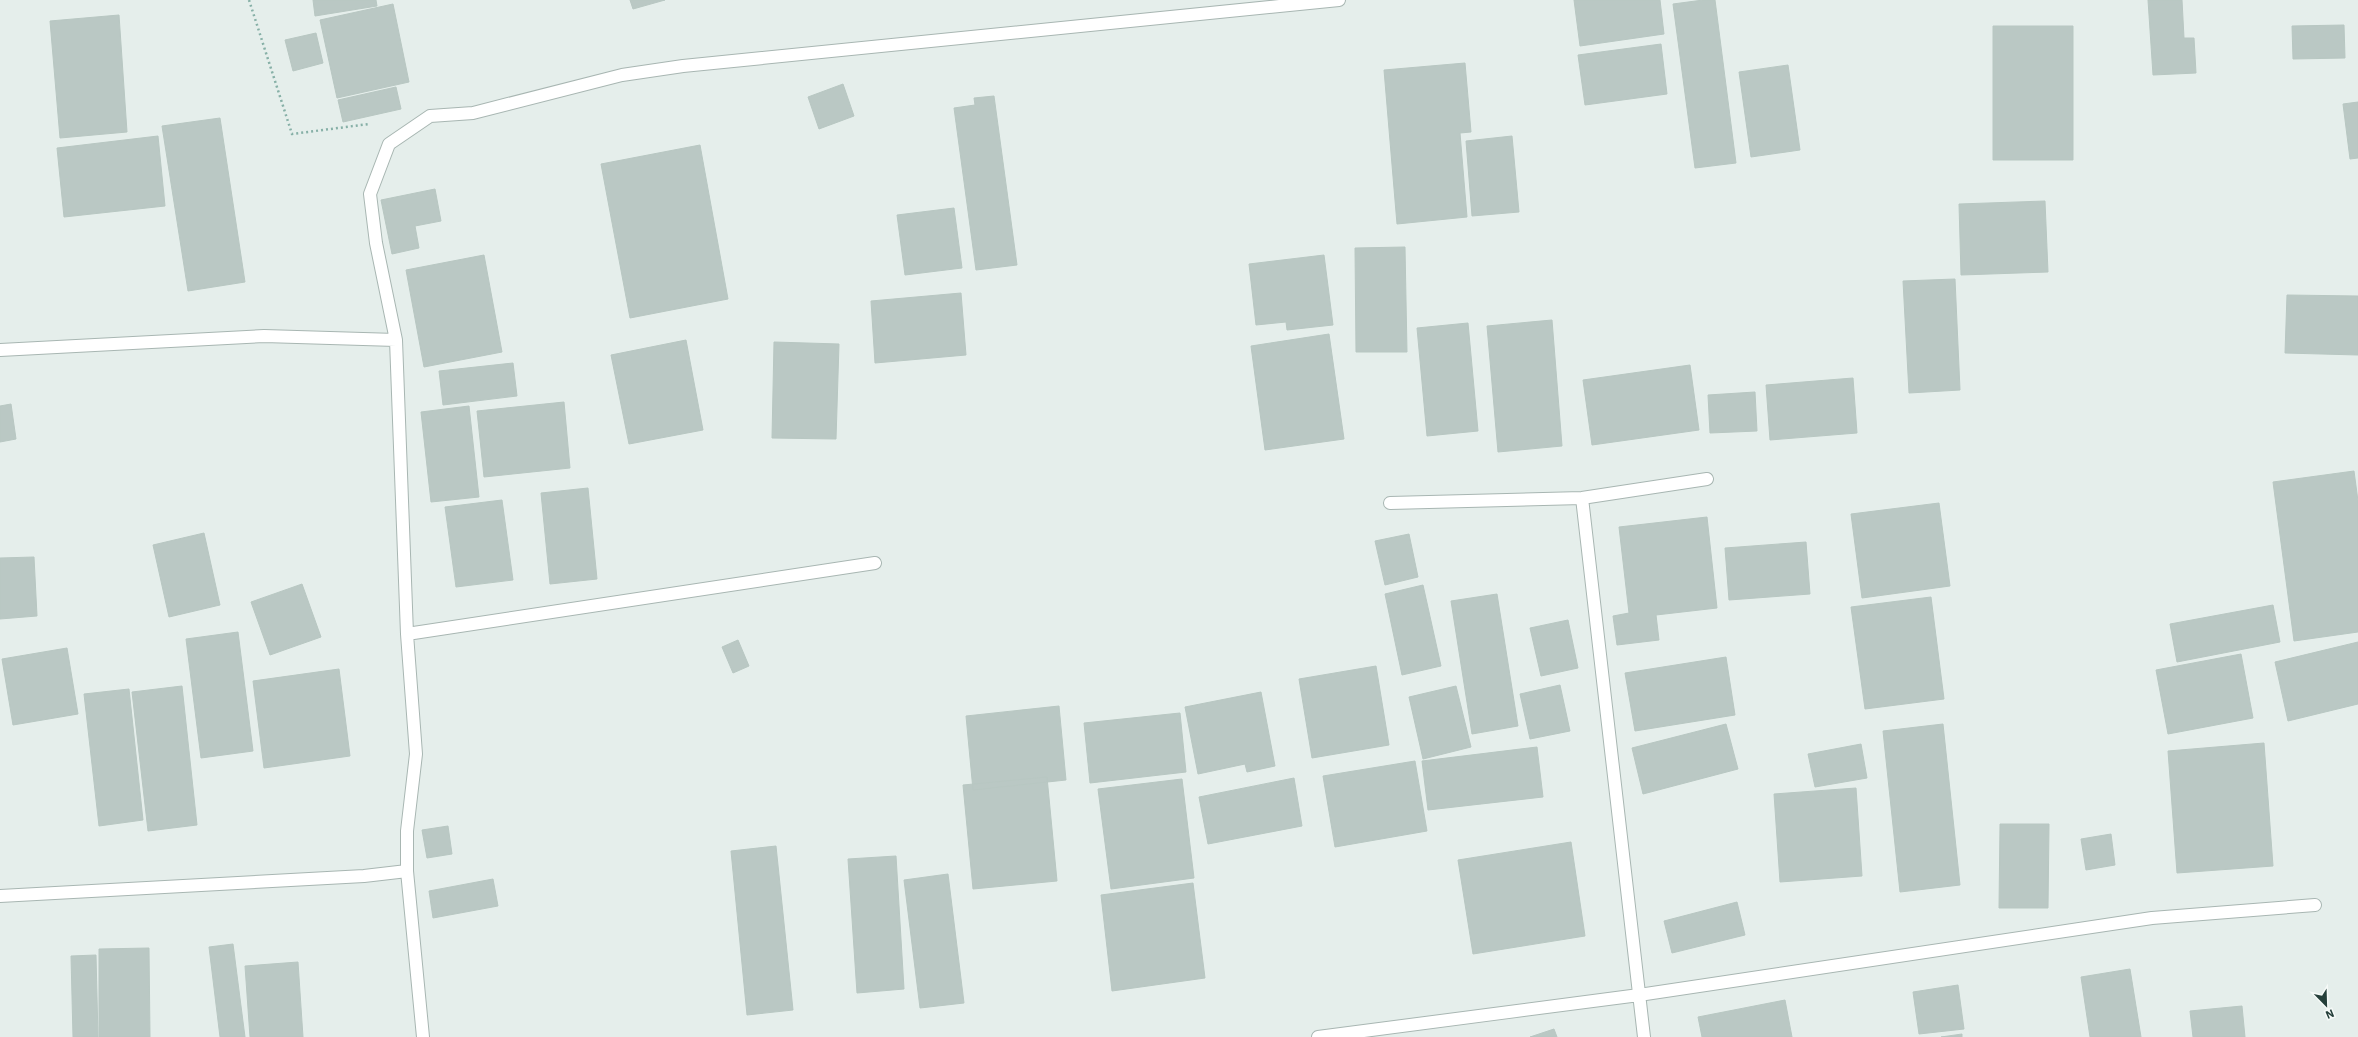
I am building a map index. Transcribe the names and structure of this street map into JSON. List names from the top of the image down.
{
  "north": "bottom right"
}
